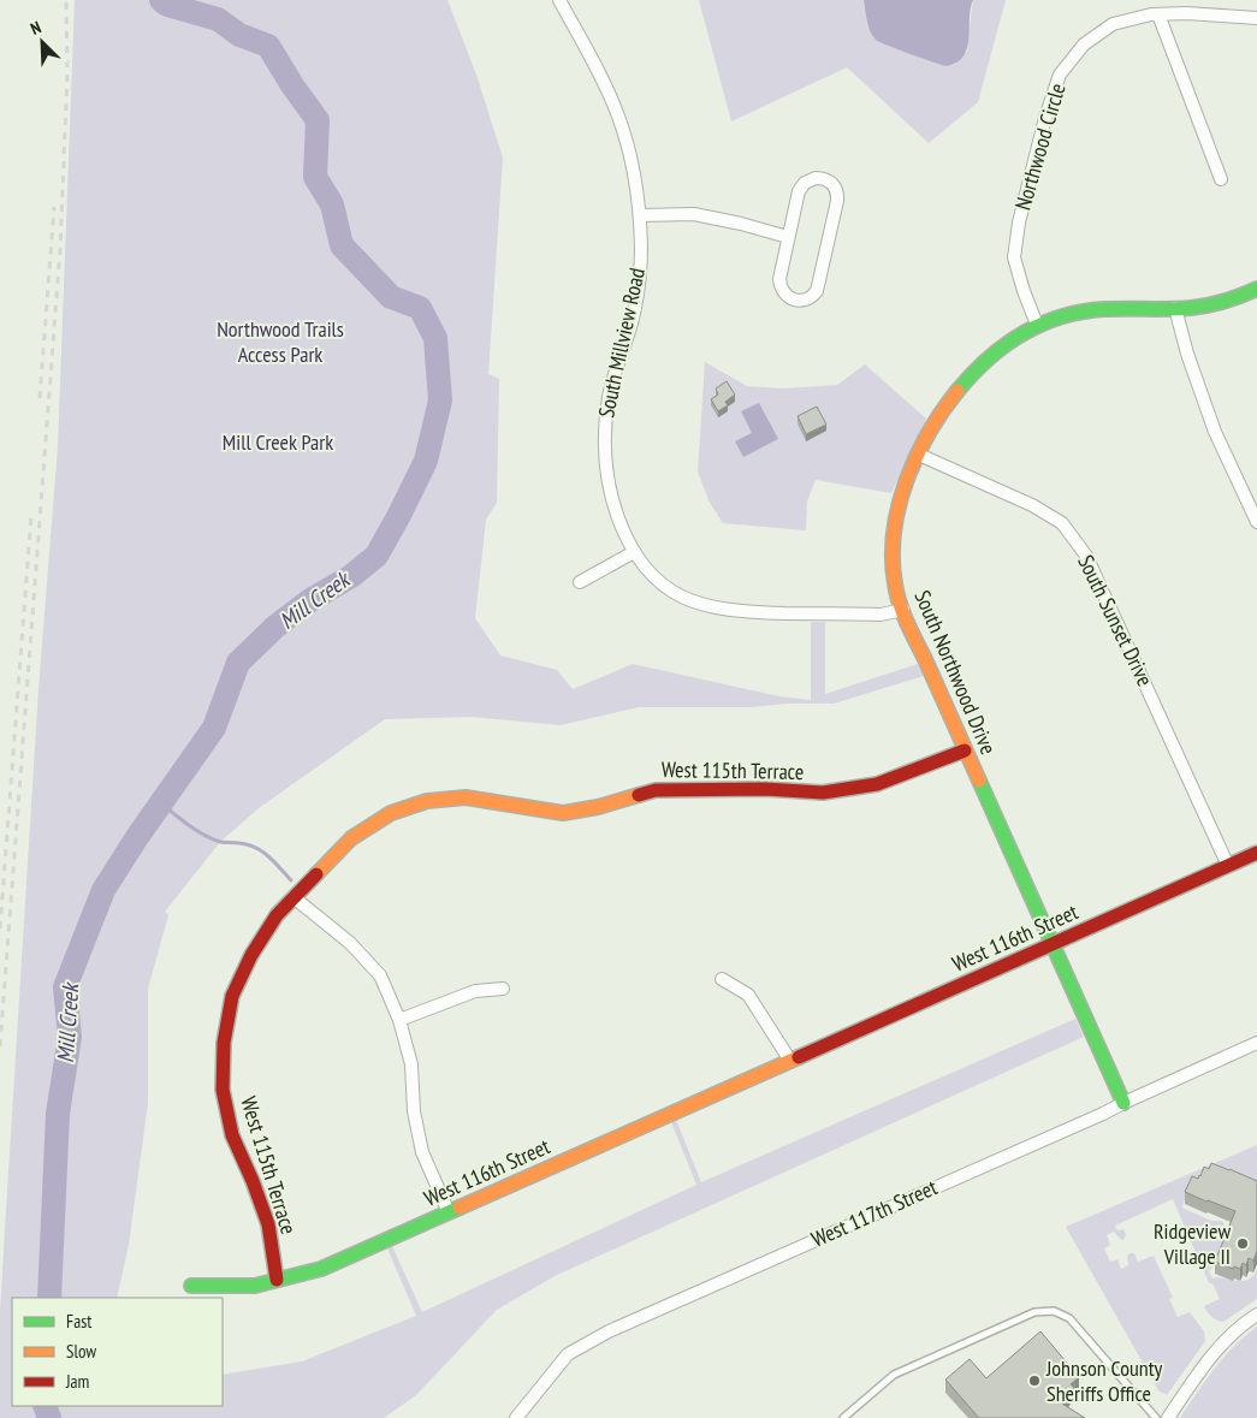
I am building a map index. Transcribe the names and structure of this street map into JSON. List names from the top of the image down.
{
  "streets": {
    "street": [
      "Northwood Circle",
      "South Millview Road",
      "South Sunset Drive",
      "South Northwood Drive",
      "West 115th Terrace",
      "West 116th Street",
      "West 117th Street"
    ]
  },
  "crossings": [
    ["Northwood Circle", "South Northwood Drive"],
    ["South Millview Road", "South Northwood Drive"],
    ["South Sunset Drive", "South Northwood Drive"],
    ["South Sunset Drive", "West 116th Street"],
    ["South Northwood Drive", "West 115th Terrace"],
    ["South Northwood Drive", "West 116th Street"],
    ["South Northwood Drive", "West 117th Street"],
    ["West 115th Terrace", "West 116th Street"]
  ],
  "water": ["Mill Creek"],
  "parks": ["Northwood Trails Access Park", "Mill Creek Park"],
  "places": ["Ridgeview Village II", "Johnson County Sheriffs Office"],
  "legend": ["Fast", "Slow", "Jam"],
  "north": "top left"
}
